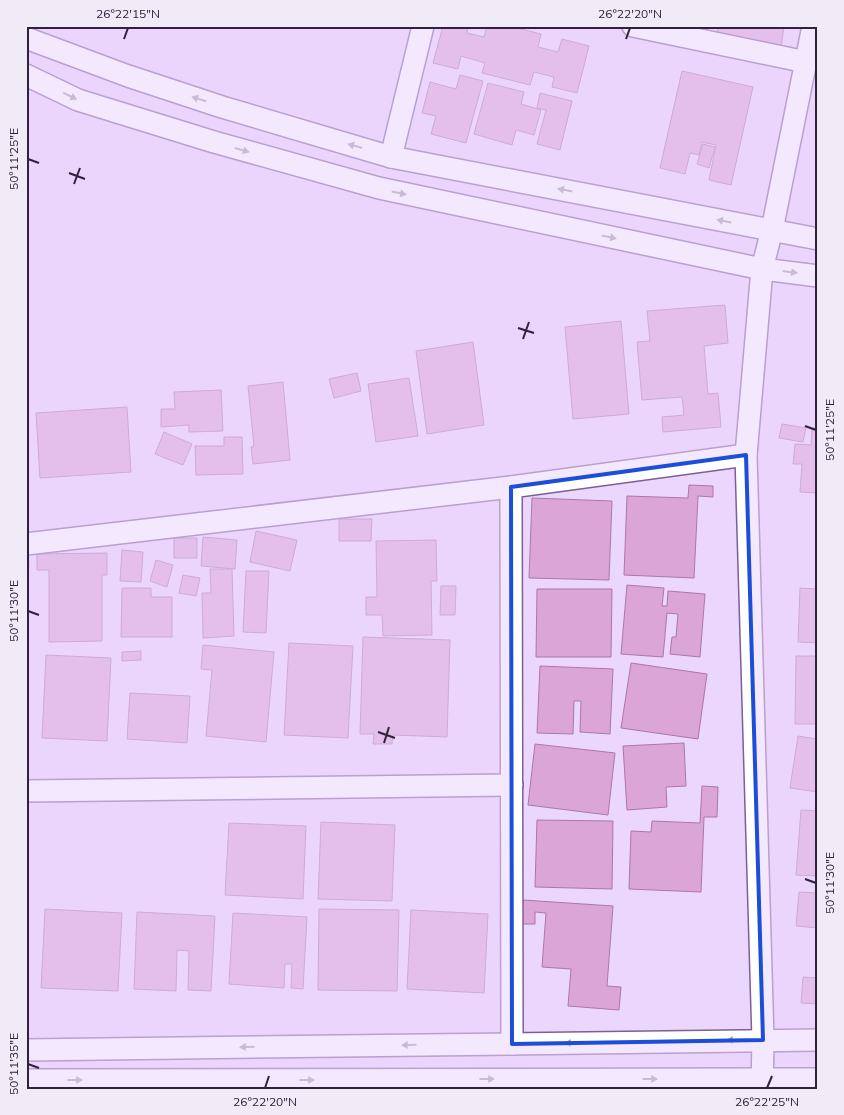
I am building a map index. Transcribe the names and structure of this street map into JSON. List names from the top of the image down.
{
  "coordinates": [
    "26°22'15\"N",
    "26°22'20\"N",
    "50°11'25\"E",
    "50°11'30\"E",
    "50°11'35\"E",
    "26°22'25\"N"
  ]
}
